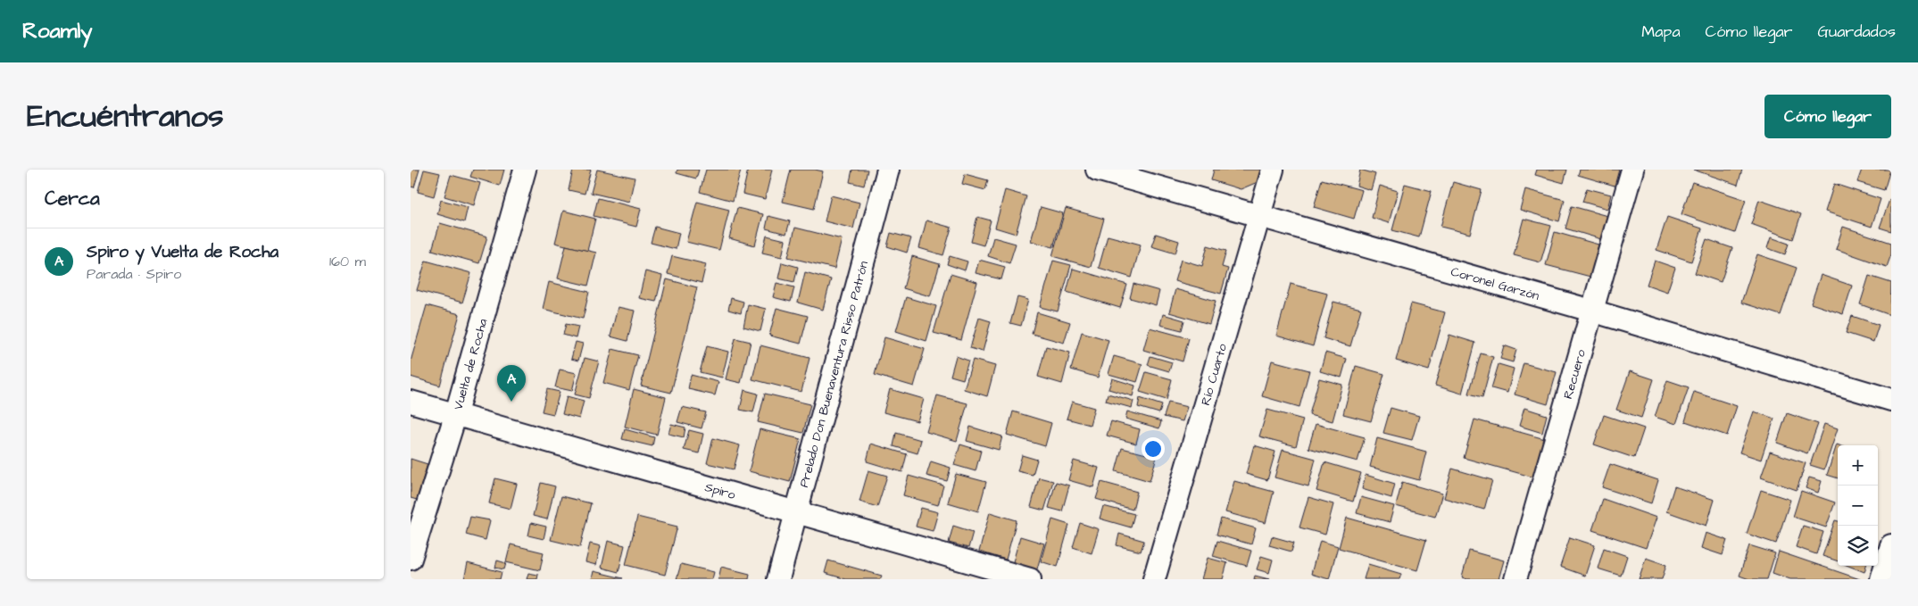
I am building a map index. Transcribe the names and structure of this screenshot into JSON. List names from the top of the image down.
{
  "streets": {
    "street": [
      "Coronel Garzón",
      "Vuelta de Rocha",
      "Prelado Don Buenaventura Risso Patrón",
      "Río Cuarto",
      "Recuero",
      "Spiro"
    ]
  },
  "crossings": [
    ["Coronel Garzón", "Río Cuarto"],
    ["Coronel Garzón", "Recuero"],
    ["Vuelta de Rocha", "Spiro"],
    ["Prelado Don Buenaventura Risso Patrón", "Spiro"]
  ],
  "page": {
    "header": "Roamly",
    "nav": ["Mapa", "Cómo llegar", "Guardados"],
    "title": "Encuéntranos",
    "buttons": "Cómo llegar",
    "heading": "Cerca",
    "list": [
      {
        "mark": "A",
        "name": "Spiro y Vuelta de Rocha",
        "note": "Parada · Spiro",
        "value": "160 m"
      }
    ],
    "pins": "A",
    "map_buttons": ["+", "−"]
  }
}
